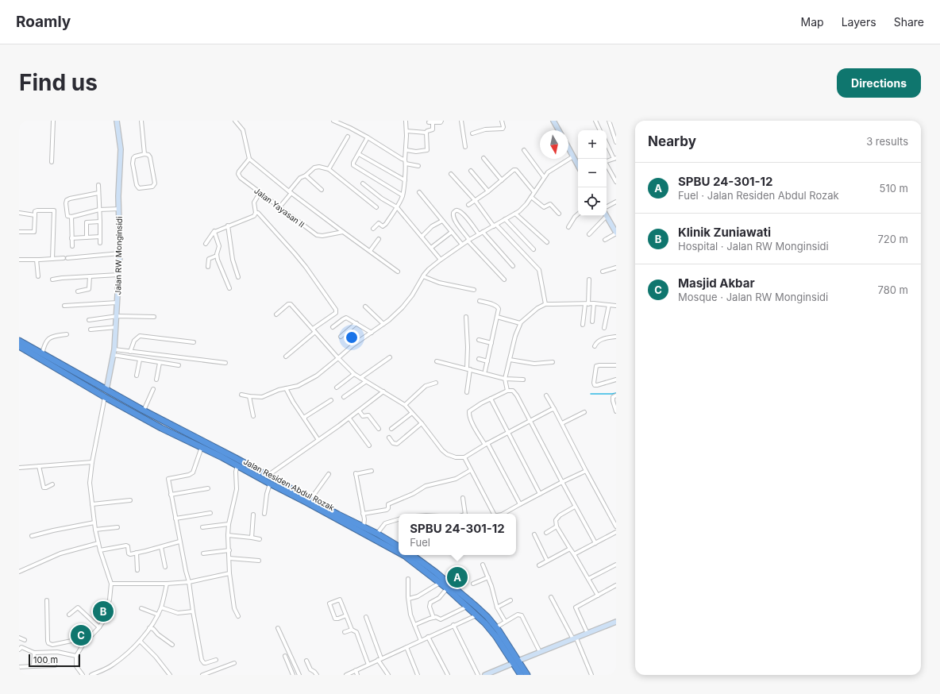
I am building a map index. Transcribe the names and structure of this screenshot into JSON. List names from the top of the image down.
{
  "streets": {
    "highway": ["Jalan Residen Abdul Rozak"],
    "street": ["Jalan Yayasan II", "Jalan RW Monginsidi"]
  },
  "crossings": [
    ["Jalan RW Monginsidi", "Jalan Residen Abdul Rozak"]
  ],
  "scale_bar": "100 m",
  "north": "bottom",
  "page": {
    "header": "Roamly",
    "nav": ["Map", "Layers", "Share"],
    "buttons": "Directions",
    "title": "Find us",
    "heading": ["Nearby", "3 results"],
    "map_buttons": ["+", "−"],
    "list": [
      {
        "mark": "A",
        "name": "SPBU 24-301-12",
        "note": "Fuel · Jalan Residen Abdul Rozak",
        "value": "510 m"
      },
      {
        "mark": "B",
        "name": "Klinik Zuniawati",
        "note": "Hospital · Jalan RW Monginsidi",
        "value": "720 m"
      },
      {
        "mark": "C",
        "name": "Masjid Akbar",
        "note": "Mosque · Jalan RW Monginsidi",
        "value": "780 m"
      }
    ],
    "popup": ["SPBU 24-301-12", "Fuel"],
    "pins": ["A", "B", "C"],
    "scale": "100 m"
  }
}
